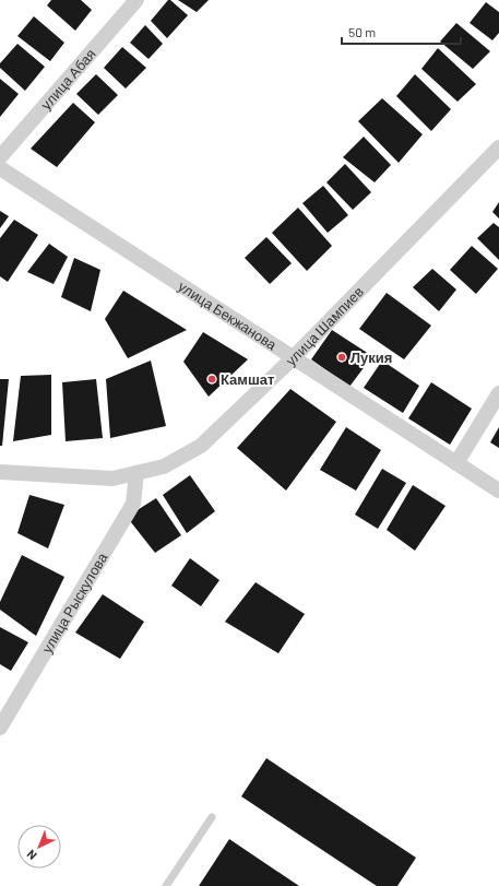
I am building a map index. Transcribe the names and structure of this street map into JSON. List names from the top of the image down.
{
  "streets": {
    "street": [
      "улица Абая",
      "улица Бекжанова",
      "улица Шампиев",
      "улица Рыскулова"
    ]
  },
  "crossings": [
    ["улица Бекжанова", "улица Шампиев"],
    ["улица Шампиев", "улица Рыскулова"]
  ],
  "places": ["Лукия", "Камшат"],
  "scale_bar": "50 m",
  "north": "bottom left"
}
